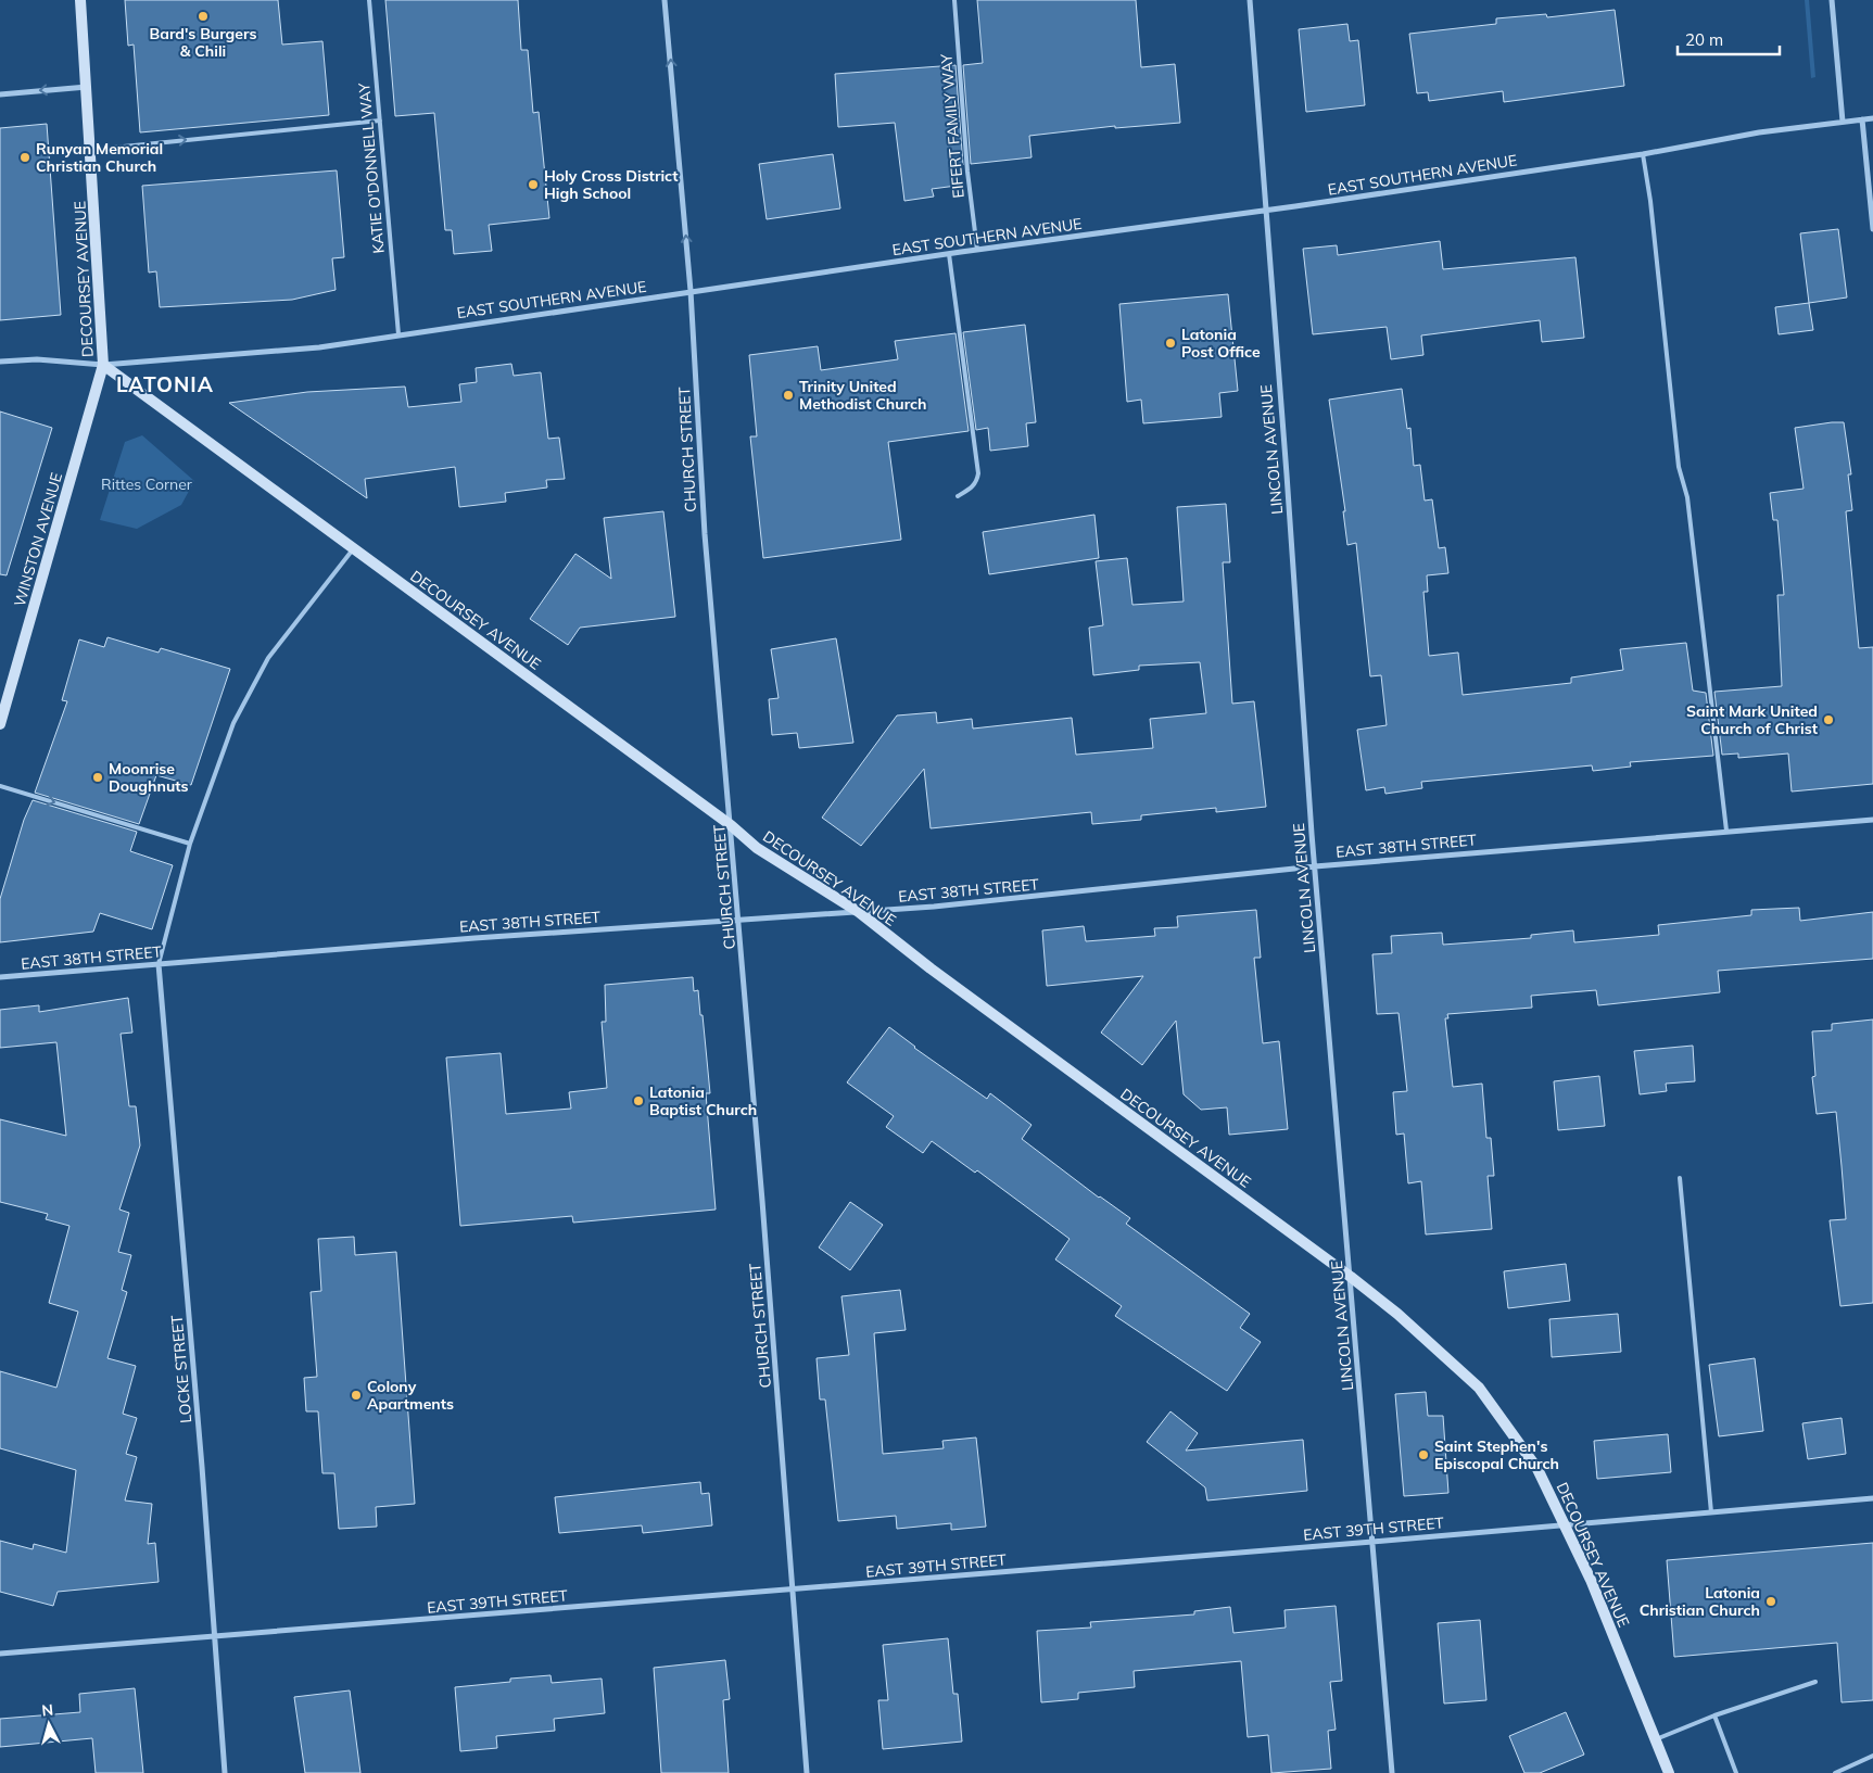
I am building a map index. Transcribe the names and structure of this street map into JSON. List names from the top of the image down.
{
  "streets": {
    "main road": ["DECOURSEY AVENUE", "WINSTON AVENUE"],
    "street": [
      "EAST SOUTHERN AVENUE",
      "CHURCH STREET",
      "LINCOLN AVENUE",
      "EAST 38TH STREET",
      "LOCKE STREET",
      "EAST 39TH STREET"
    ],
    "lane": ["EIFERT FAMILY WAY", "KATIE O'DONNELL WAY"]
  },
  "crossings": [
    ["EIFERT FAMILY WAY", "EAST SOUTHERN AVENUE"],
    ["KATIE O'DONNELL WAY", "EAST SOUTHERN AVENUE"],
    ["EAST SOUTHERN AVENUE", "DECOURSEY AVENUE"],
    ["EAST SOUTHERN AVENUE", "CHURCH STREET"],
    ["EAST SOUTHERN AVENUE", "LINCOLN AVENUE"],
    ["EAST SOUTHERN AVENUE", "WINSTON AVENUE"],
    ["DECOURSEY AVENUE", "CHURCH STREET"],
    ["DECOURSEY AVENUE", "LINCOLN AVENUE"],
    ["DECOURSEY AVENUE", "WINSTON AVENUE"],
    ["DECOURSEY AVENUE", "EAST 38TH STREET"],
    ["DECOURSEY AVENUE", "EAST 39TH STREET"],
    ["CHURCH STREET", "EAST 38TH STREET"],
    ["CHURCH STREET", "EAST 39TH STREET"],
    ["LINCOLN AVENUE", "EAST 38TH STREET"],
    ["LINCOLN AVENUE", "EAST 39TH STREET"],
    ["EAST 38TH STREET", "LOCKE STREET"],
    ["LOCKE STREET", "EAST 39TH STREET"]
  ],
  "districts": ["LATONIA"],
  "parks": ["Rittes Corner"],
  "places": [
    "Bard's Burgers & Chili",
    "Runyan Memorial Christian Church",
    "Holy Cross District High School",
    "Latonia Post Office",
    "Trinity United Methodist Church",
    "Saint Mark United Church of Christ",
    "Moonrise Doughnuts",
    "Latonia Baptist Church",
    "Colony Apartments",
    "Saint Stephen's Episcopal Church",
    "Latonia Christian Church"
  ],
  "scale_bar": "20 m",
  "north": "top"
}
